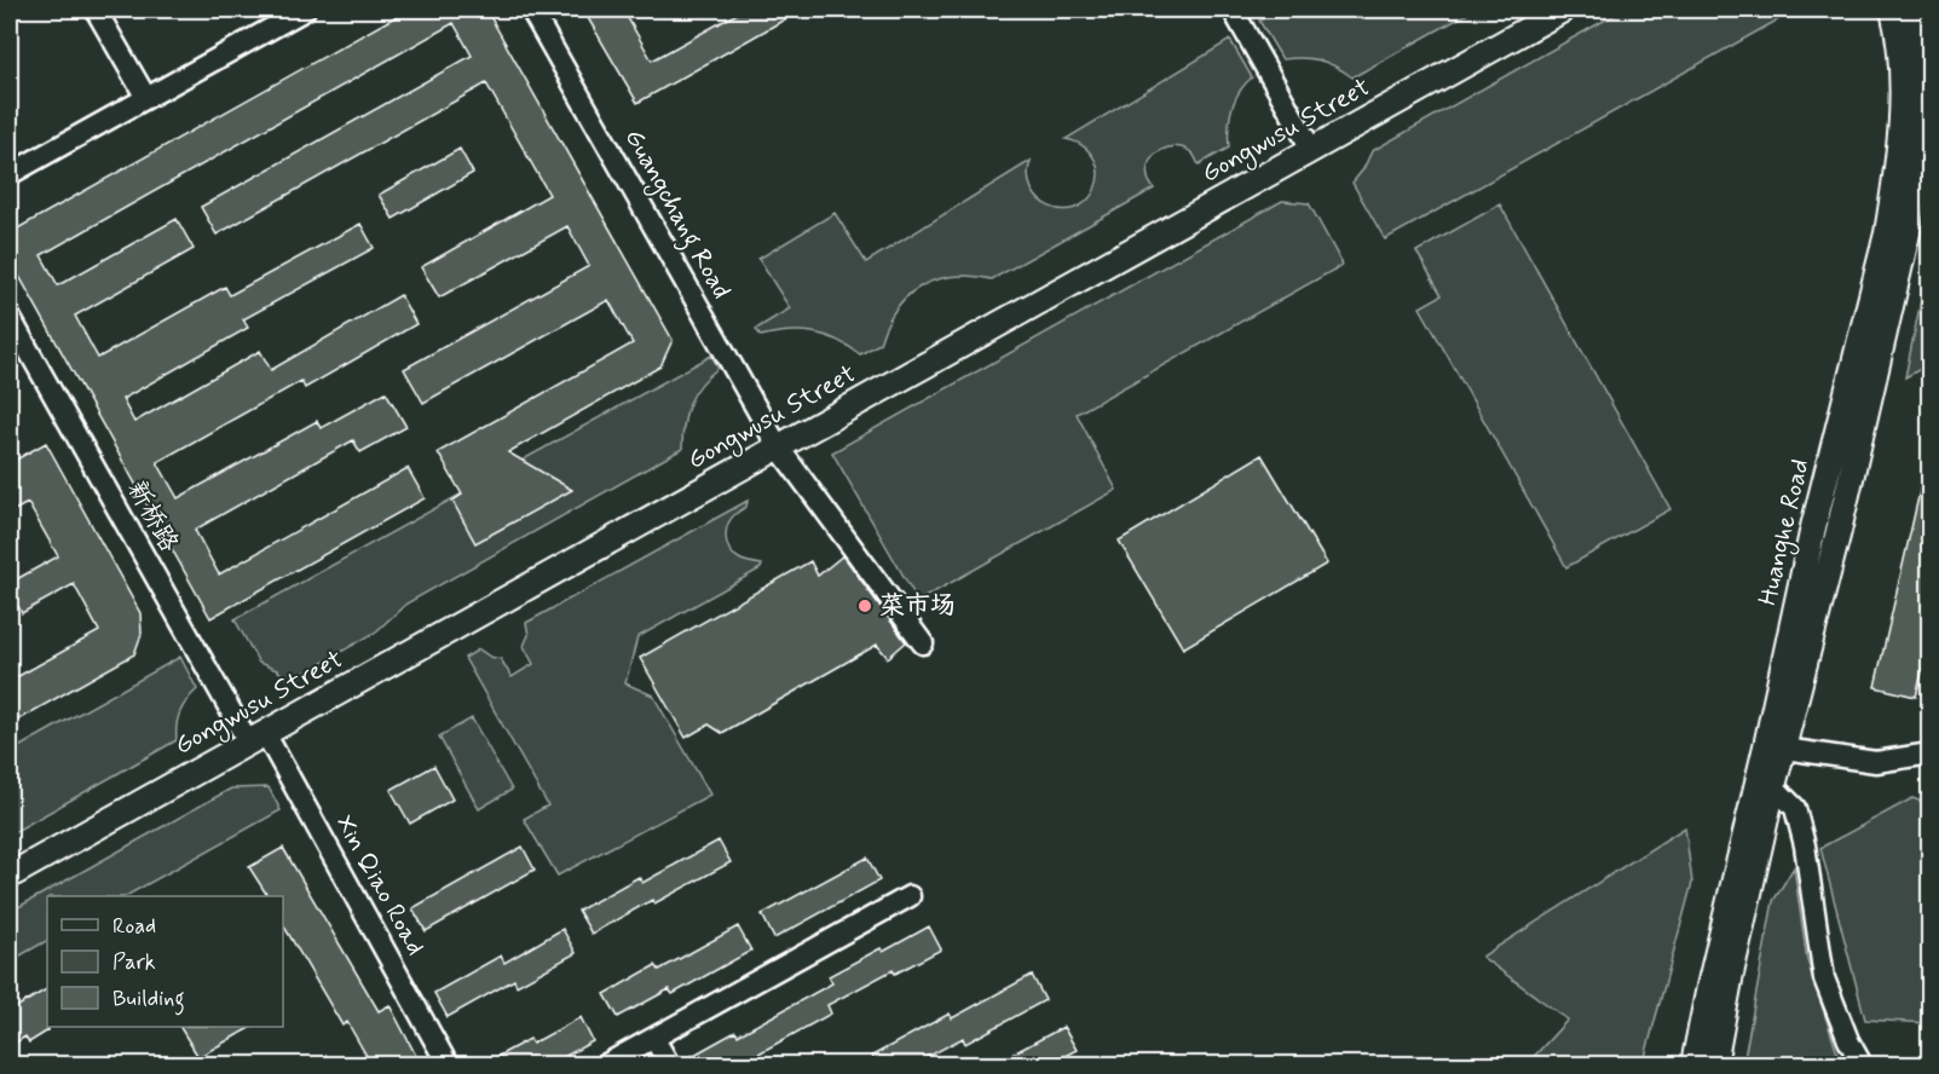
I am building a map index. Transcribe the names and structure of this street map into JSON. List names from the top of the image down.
{
  "streets": {
    "main road": ["Gongwusu Street", "Huanghe Road"],
    "street": ["Guangchang Road", "新桥路", "Xin Qiao Road"]
  },
  "crossings": [
    ["Gongwusu Street", "Guangchang Road"],
    ["Gongwusu Street", "新桥路"],
    ["Gongwusu Street", "Xin Qiao Road"],
    ["新桥路", "Xin Qiao Road"]
  ],
  "places": ["菜市场"],
  "legend": ["Road", "Park", "Building"]
}
